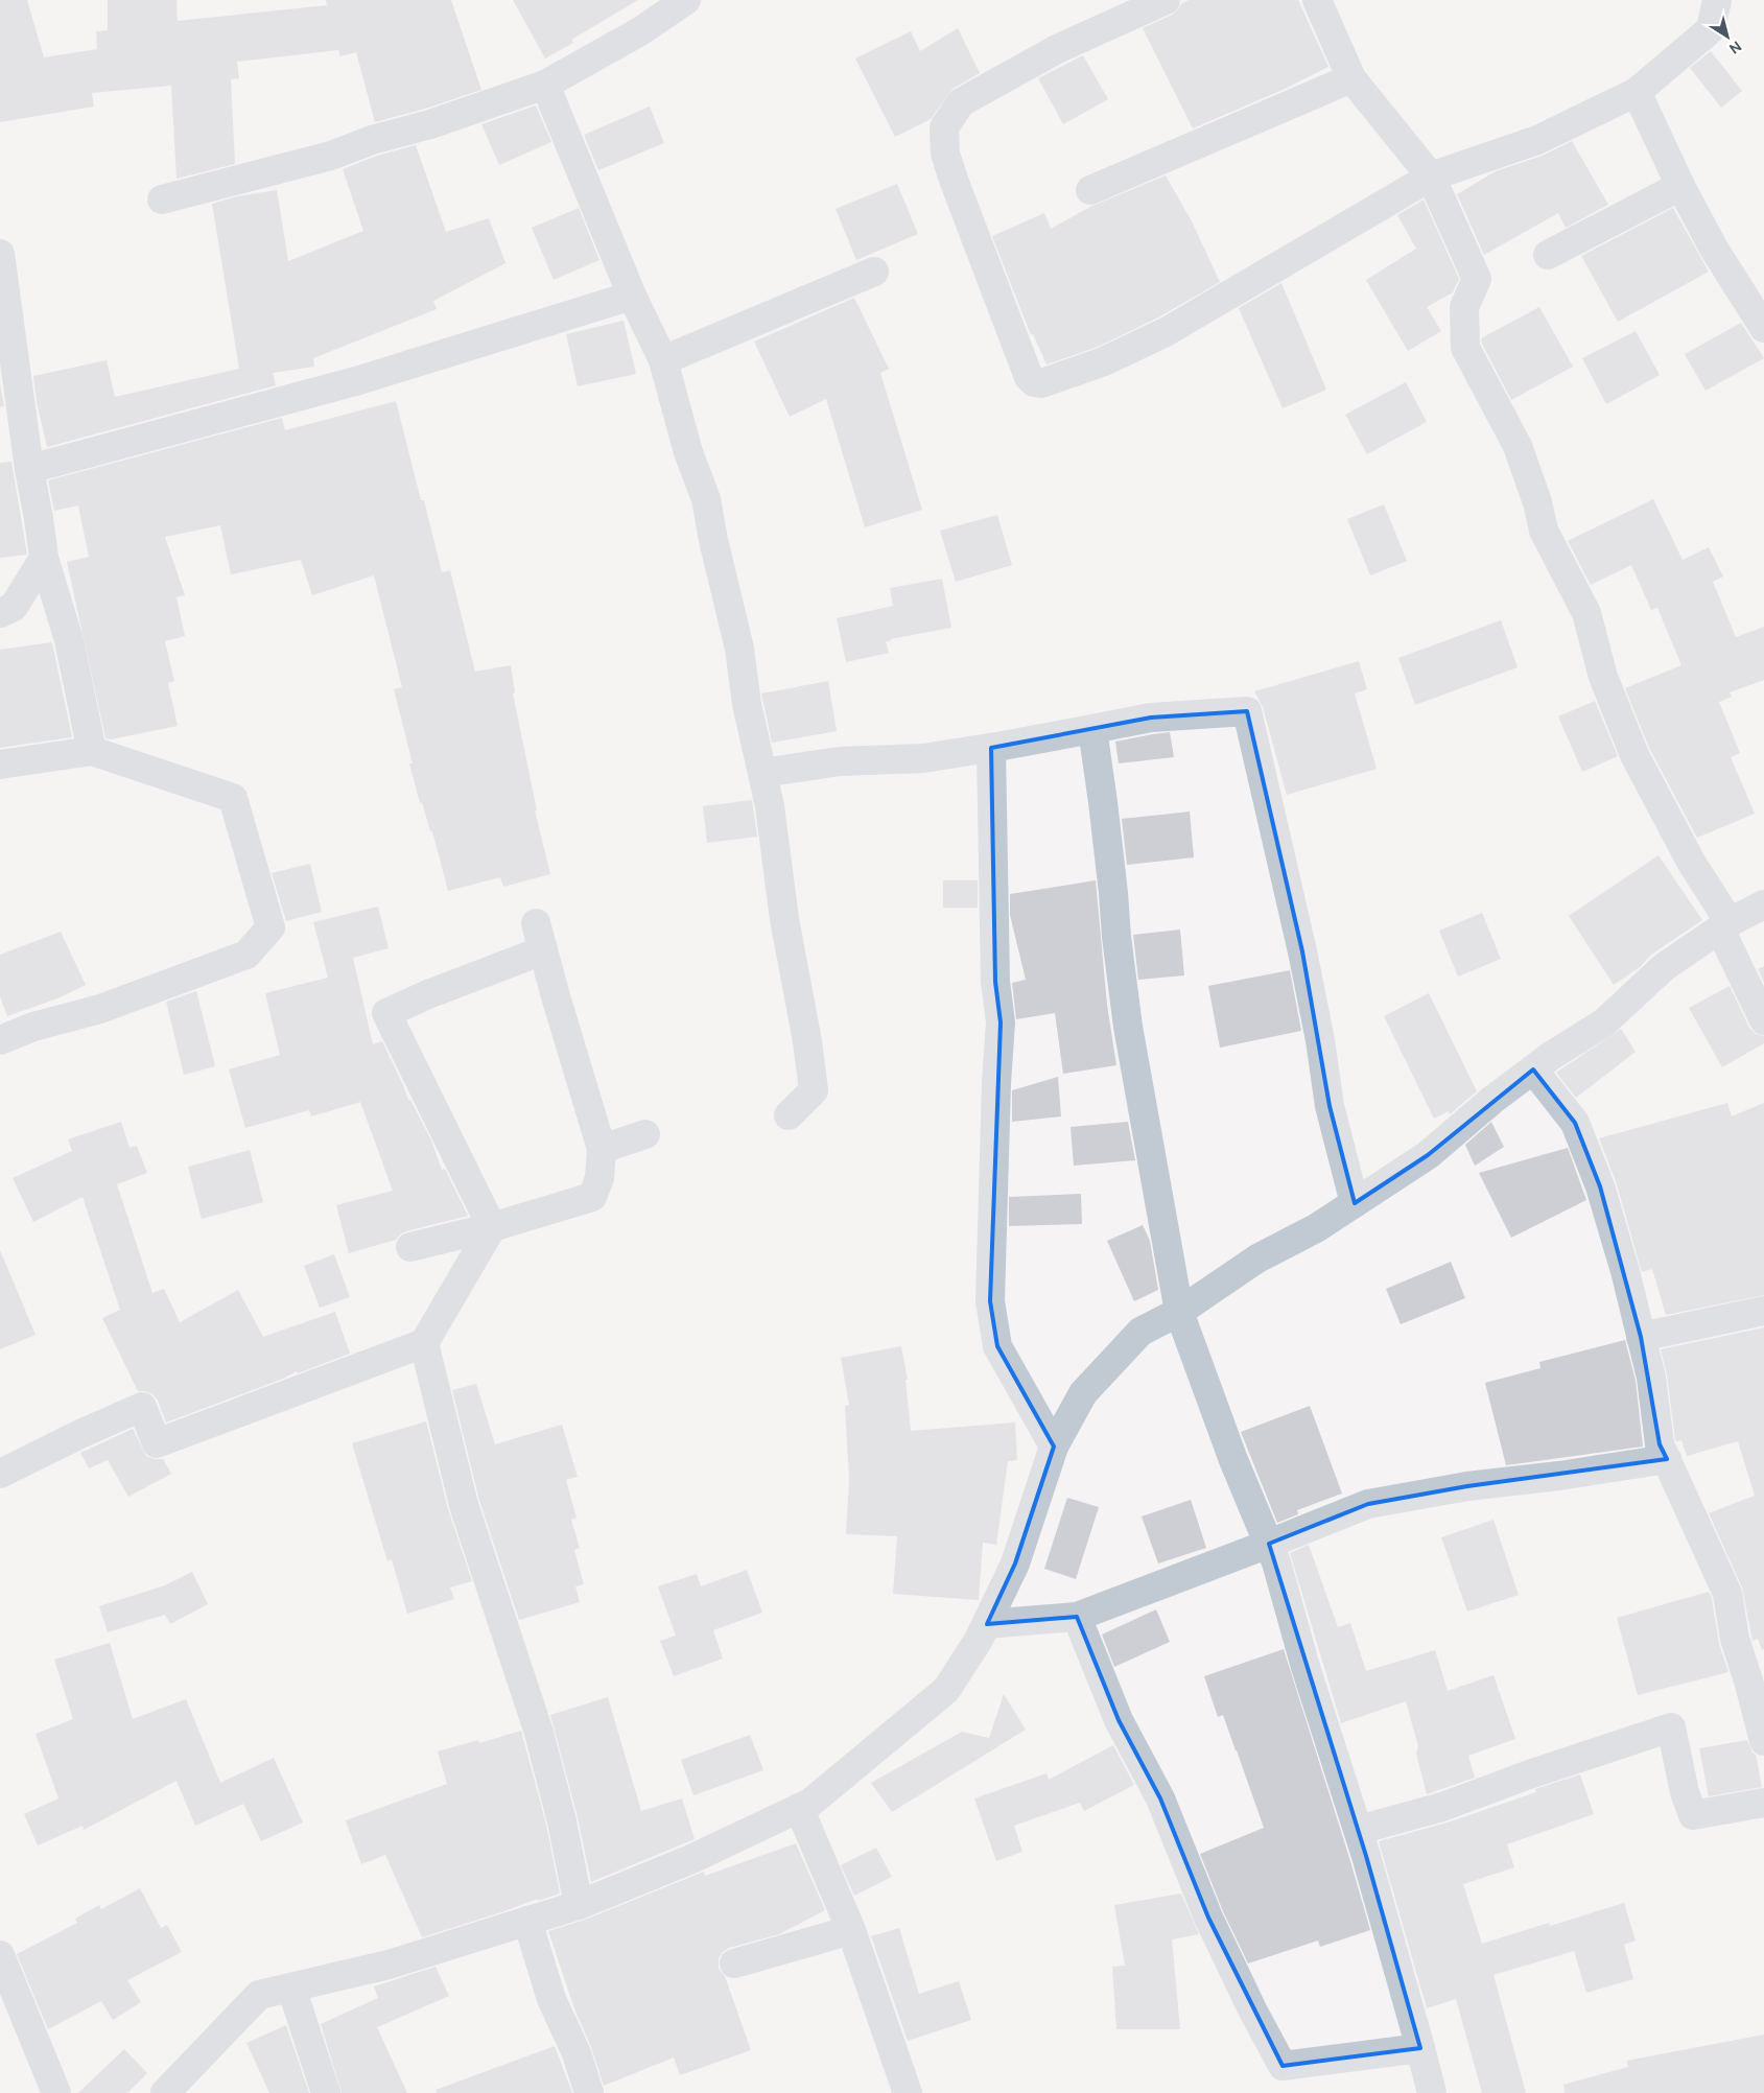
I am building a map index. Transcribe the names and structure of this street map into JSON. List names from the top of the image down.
{
  "north": "bottom right"
}
